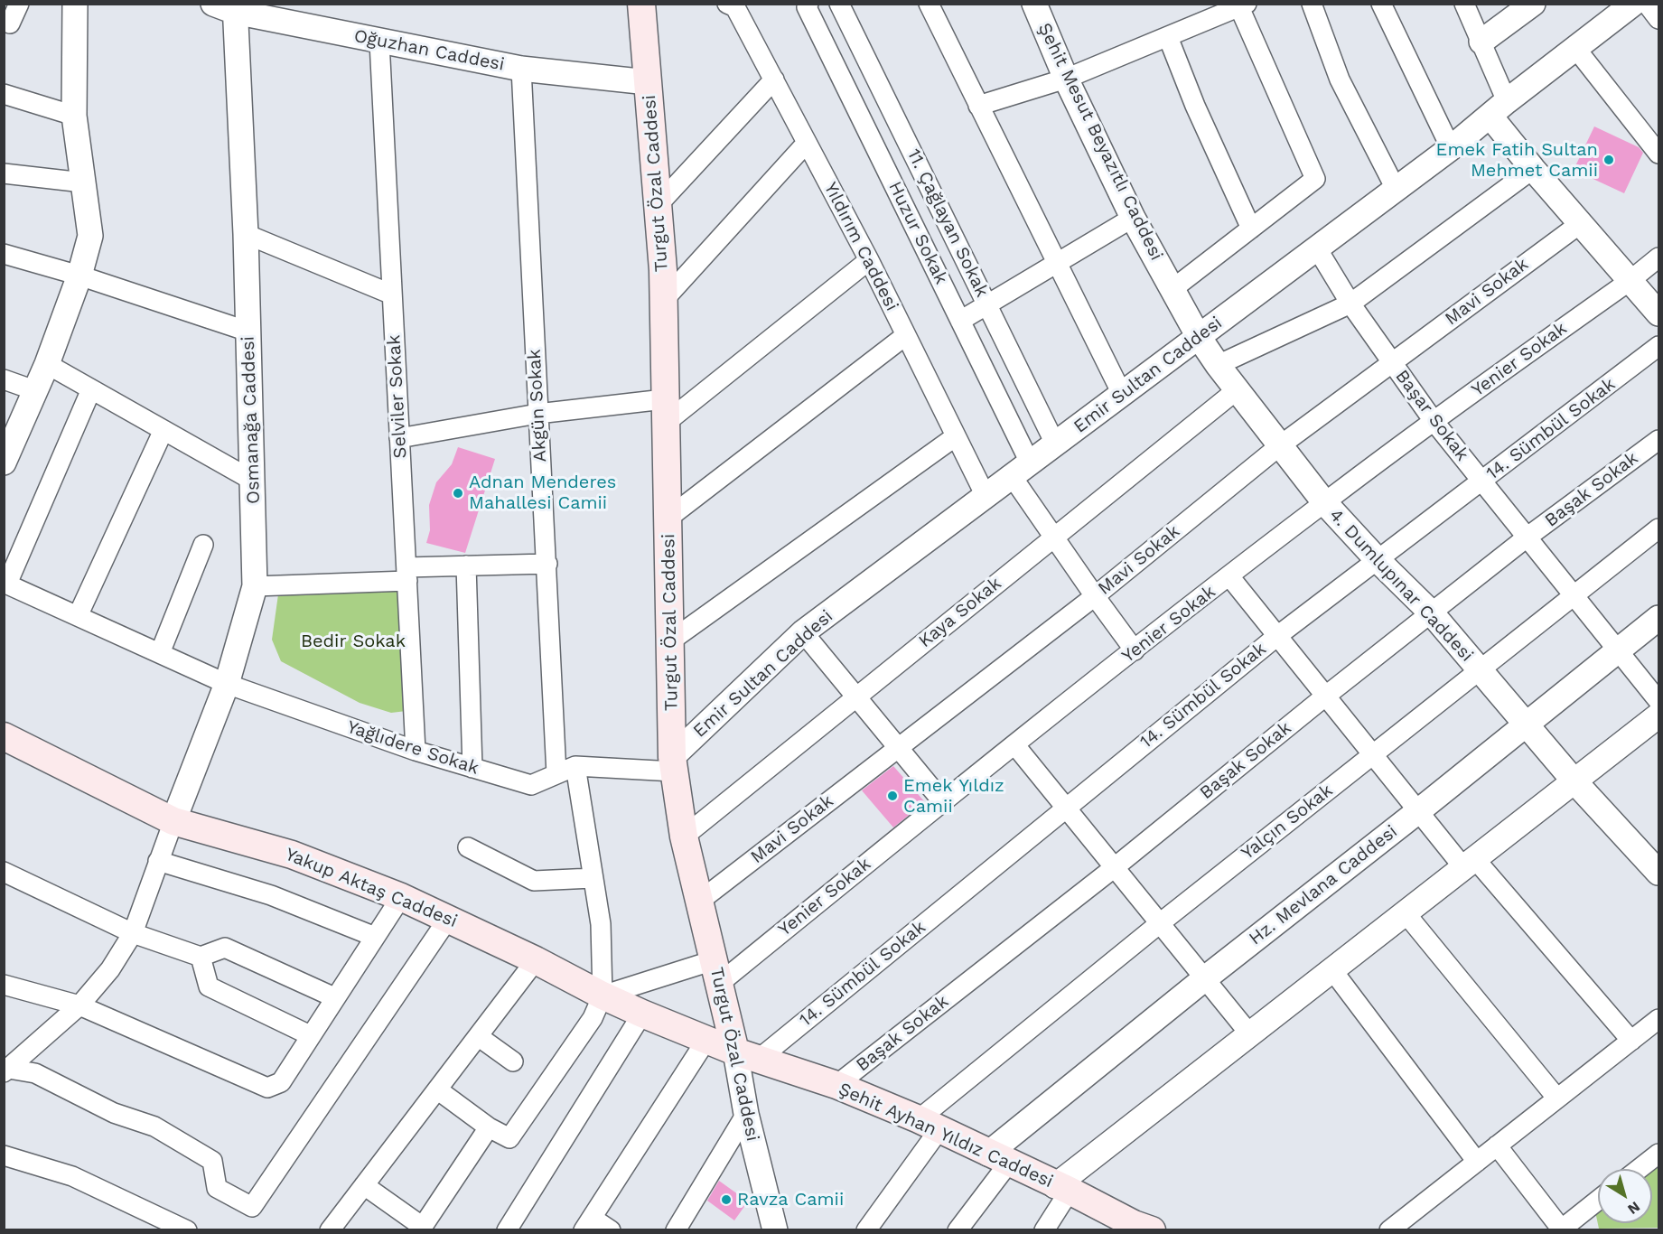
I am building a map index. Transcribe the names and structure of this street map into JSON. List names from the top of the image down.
{
  "streets": {
    "main road": ["Turgut Özal Caddesi", "Yakup Aktaş Caddesi", "Şehit Ayhan Yıldız Caddesi"],
    "street": [
      "Oğuzhan Caddesi",
      "Şehit Mesut Beyazıtlı Caddesi",
      "11. Çağlayan Sokak",
      "Huzur Sokak",
      "Yıldırım Caddesi",
      "Mavi Sokak",
      "Yenier Sokak",
      "Emir Sultan Caddesi",
      "Selviler Sokak",
      "Akgün Sokak",
      "Başar Sokak",
      "Osmanağa Caddesi",
      "14. Sümbül Sokak",
      "Başak Sokak",
      "4. Dumlupınar Caddesi",
      "Kaya Sokak",
      "Yağlıdere Sokak",
      "Yalçın Sokak",
      "Hz. Mevlana Caddesi"
    ]
  },
  "crossings": [
    ["Oğuzhan Caddesi", "Turgut Özal Caddesi"],
    ["Oğuzhan Caddesi", "Selviler Sokak"],
    ["Oğuzhan Caddesi", "Akgün Sokak"],
    ["Oğuzhan Caddesi", "Osmanağa Caddesi"],
    ["Şehit Mesut Beyazıtlı Caddesi", "Emir Sultan Caddesi"],
    ["Şehit Mesut Beyazıtlı Caddesi", "4. Dumlupınar Caddesi"],
    ["Turgut Özal Caddesi", "Mavi Sokak"],
    ["Turgut Özal Caddesi", "Yenier Sokak"],
    ["Turgut Özal Caddesi", "Emir Sultan Caddesi"],
    ["Turgut Özal Caddesi", "14. Sümbül Sokak"],
    ["Turgut Özal Caddesi", "Kaya Sokak"],
    ["Turgut Özal Caddesi", "Yağlıdere Sokak"],
    ["Turgut Özal Caddesi", "Yakup Aktaş Caddesi"],
    ["Turgut Özal Caddesi", "Şehit Ayhan Yıldız Caddesi"],
    ["11. Çağlayan Sokak", "Emir Sultan Caddesi"],
    ["Huzur Sokak", "Mavi Sokak"],
    ["Huzur Sokak", "Yenier Sokak"],
    ["Huzur Sokak", "Emir Sultan Caddesi"],
    ["Huzur Sokak", "Kaya Sokak"],
    ["Yıldırım Caddesi", "Emir Sultan Caddesi"],
    ["Mavi Sokak", "Başar Sokak"],
    ["Mavi Sokak", "4. Dumlupınar Caddesi"],
    ["Yenier Sokak", "Başar Sokak"],
    ["Yenier Sokak", "4. Dumlupınar Caddesi"],
    ["Emir Sultan Caddesi", "Başar Sokak"],
    ["Emir Sultan Caddesi", "4. Dumlupınar Caddesi"],
    ["Emir Sultan Caddesi", "Yağlıdere Sokak"],
    ["Selviler Sokak", "Yağlıdere Sokak"],
    ["Akgün Sokak", "Yağlıdere Sokak"],
    ["Başar Sokak", "14. Sümbül Sokak"],
    ["Başar Sokak", "Başak Sokak"],
    ["Başar Sokak", "Yalçın Sokak"],
    ["Başar Sokak", "Hz. Mevlana Caddesi"],
    ["Osmanağa Caddesi", "Yağlıdere Sokak"],
    ["Osmanağa Caddesi", "Yakup Aktaş Caddesi"],
    ["14. Sümbül Sokak", "4. Dumlupınar Caddesi"],
    ["14. Sümbül Sokak", "Yakup Aktaş Caddesi"],
    ["14. Sümbül Sokak", "Şehit Ayhan Yıldız Caddesi"],
    ["Başak Sokak", "4. Dumlupınar Caddesi"],
    ["Başak Sokak", "Şehit Ayhan Yıldız Caddesi"],
    ["4. Dumlupınar Caddesi", "Kaya Sokak"],
    ["4. Dumlupınar Caddesi", "Yalçın Sokak"],
    ["4. Dumlupınar Caddesi", "Hz. Mevlana Caddesi"],
    ["Yalçın Sokak", "Şehit Ayhan Yıldız Caddesi"],
    ["Hz. Mevlana Caddesi", "Şehit Ayhan Yıldız Caddesi"],
    ["Yakup Aktaş Caddesi", "Şehit Ayhan Yıldız Caddesi"]
  ],
  "parks": ["Bedir Sokak"],
  "places": [
    "Emek Fatih Sultan Mehmet Camii",
    "Adnan Menderes Mahallesi Camii",
    "Emek Yıldız Camii",
    "Ravza Camii"
  ],
  "north": "bottom right"
}
